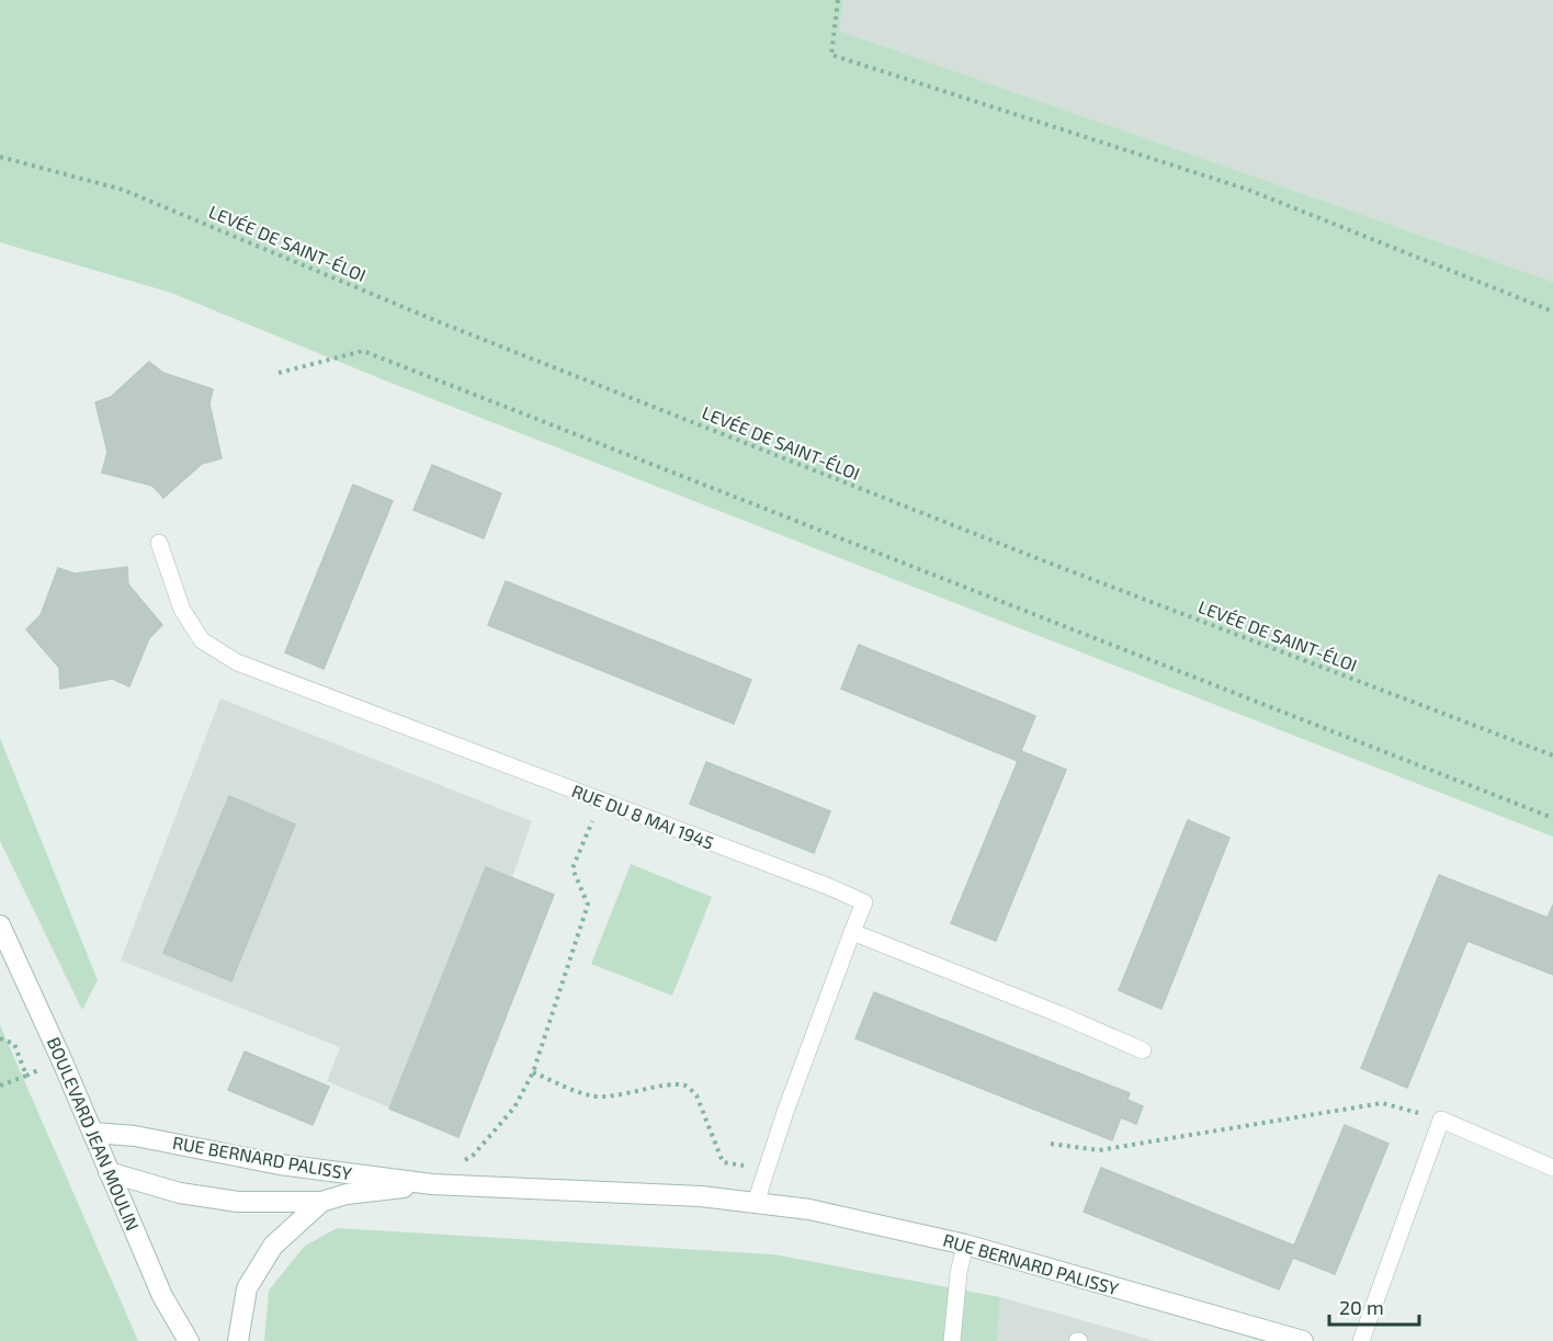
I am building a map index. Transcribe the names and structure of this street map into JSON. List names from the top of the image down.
{
  "streets": {
    "street": ["BOULEVARD JEAN MOULIN", "RUE BERNARD PALISSY"],
    "lane": ["RUE DU 8 MAI 1945"],
    "path": ["LEVÉE DE SAINT-ÉLOI"]
  },
  "crossings": [
    ["BOULEVARD JEAN MOULIN", "RUE BERNARD PALISSY"]
  ],
  "scale_bar": "20 m"
}
